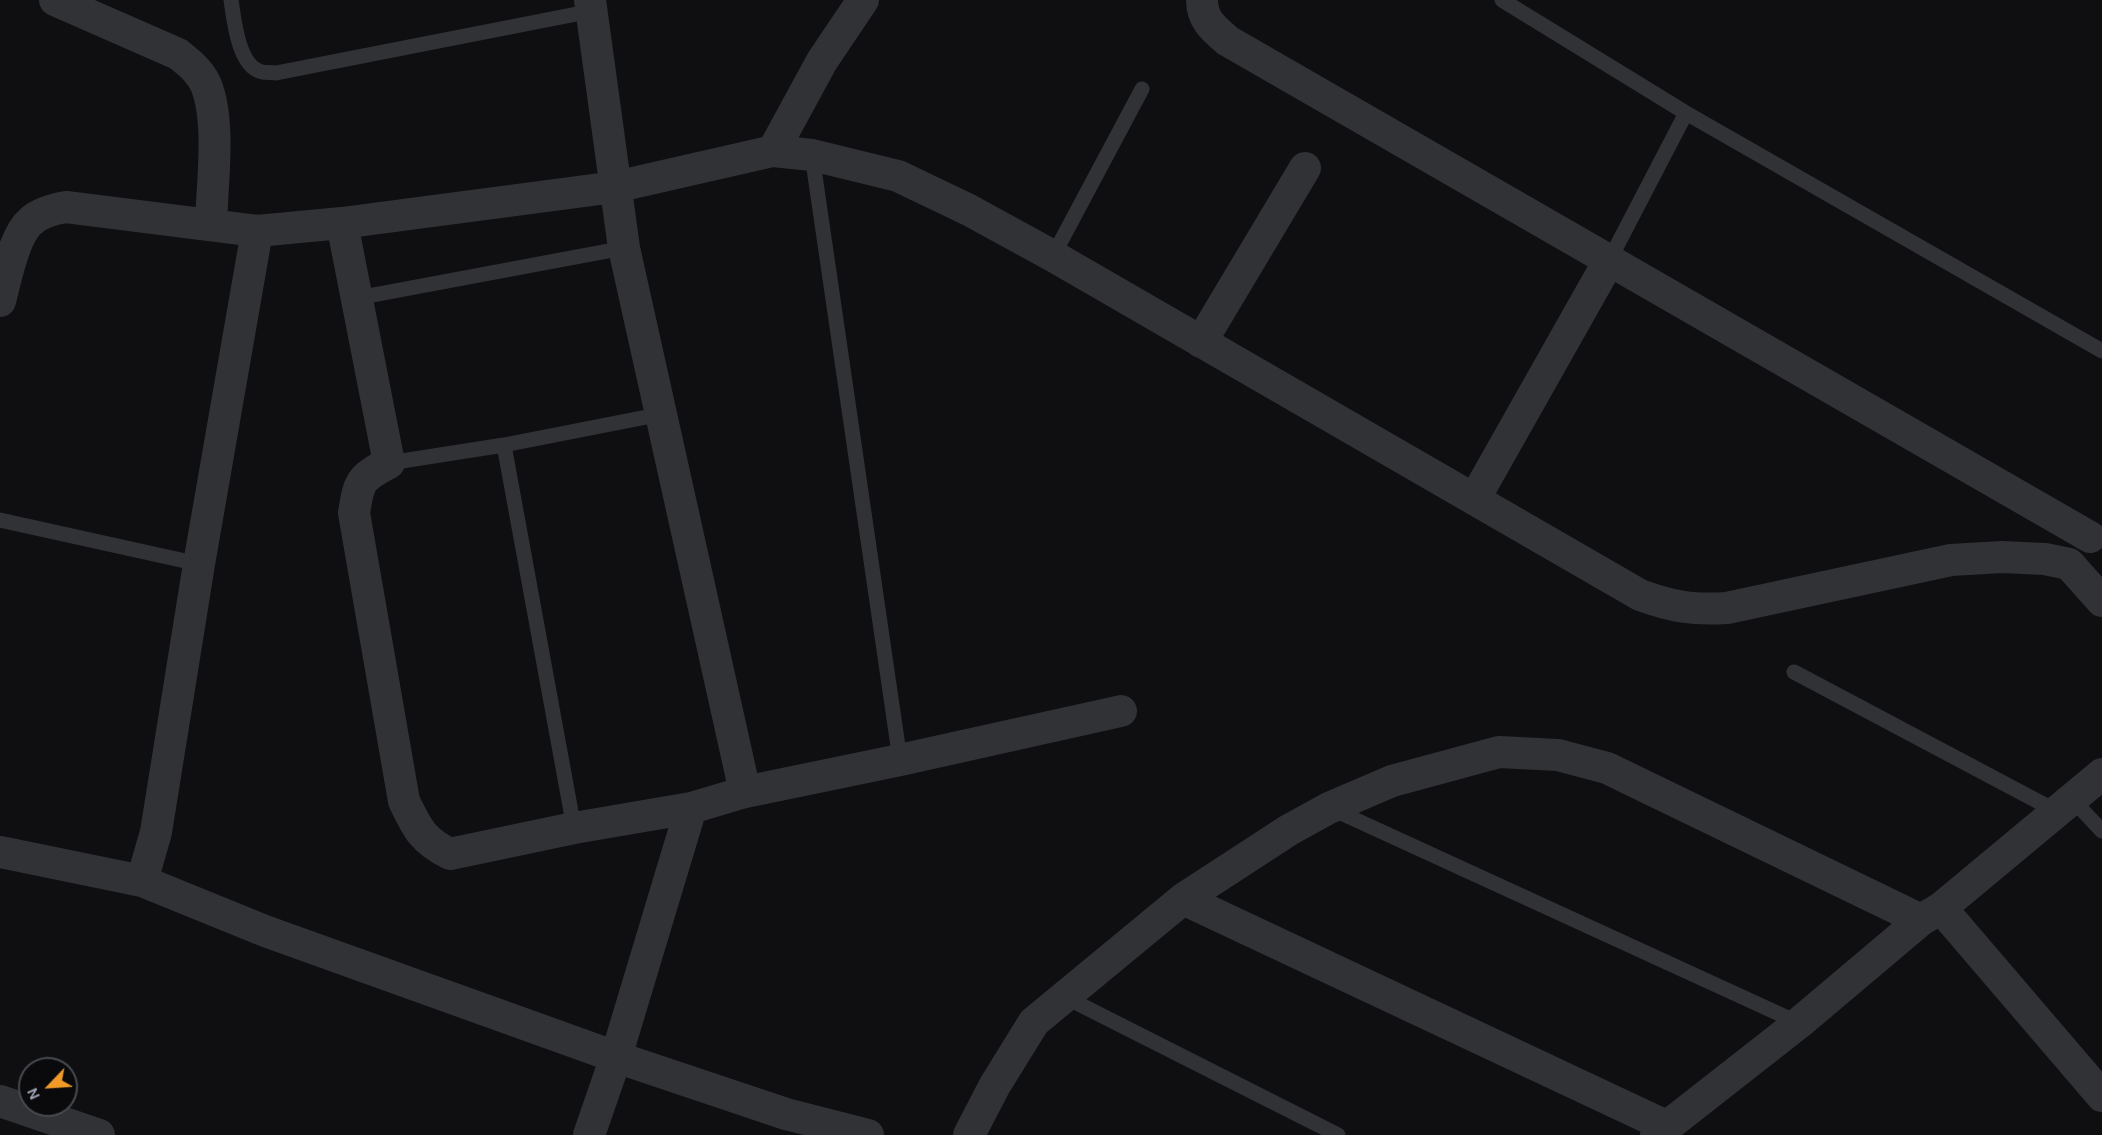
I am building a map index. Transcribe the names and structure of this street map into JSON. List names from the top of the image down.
{
  "north": "bottom left"
}
